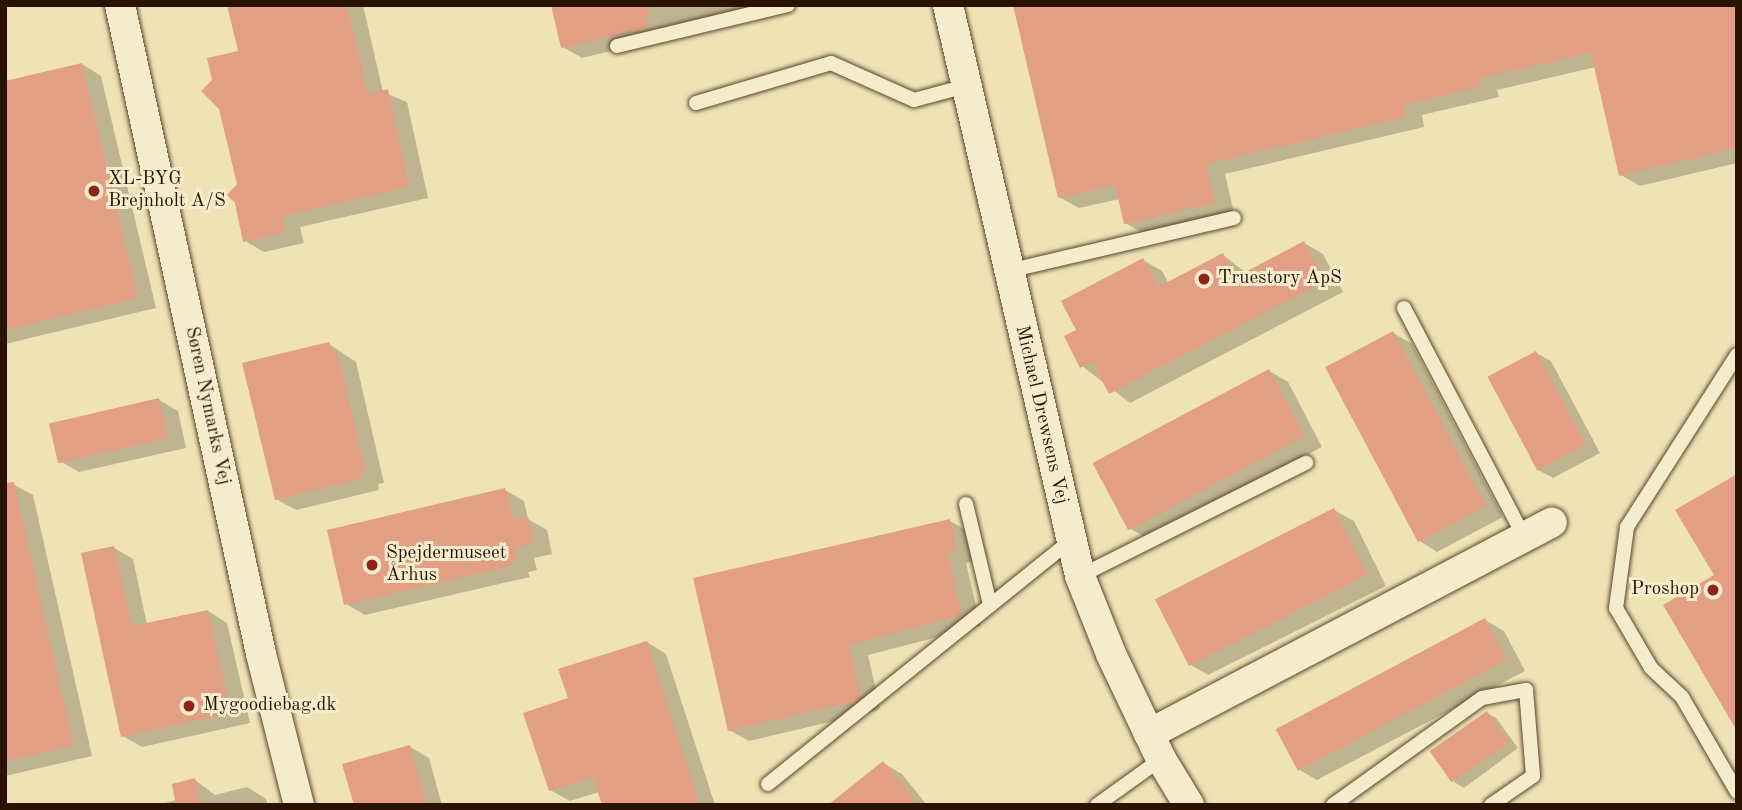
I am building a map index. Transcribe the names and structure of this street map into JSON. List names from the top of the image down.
{
  "streets": {
    "street": ["Søren Nymarks Vej", "Michael Drewsens Vej"]
  },
  "places": [
    "XL-BYG Brejnholt A/S",
    "Truestory ApS",
    "Spejdermuseet Århus",
    "Proshop",
    "Mygoodiebag.dk"
  ]
}
